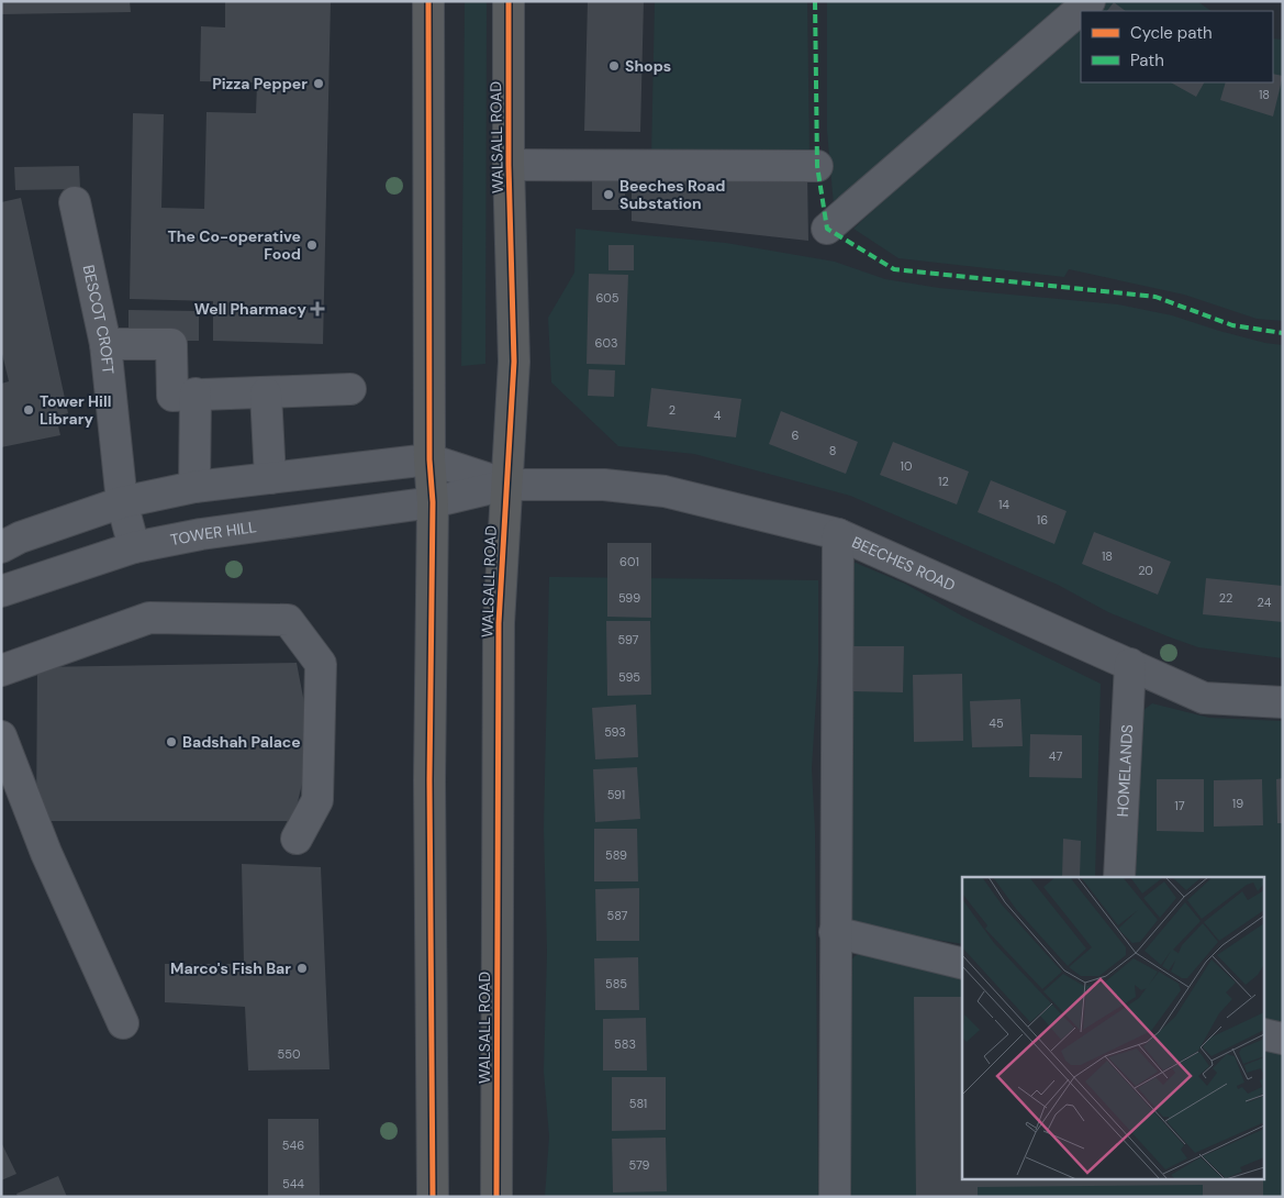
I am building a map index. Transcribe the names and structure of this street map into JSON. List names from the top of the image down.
{
  "streets": {
    "highway": ["WALSALL ROAD"],
    "street": [
      "BESCOT CROFT",
      "TOWER HILL",
      "BEECHES ROAD",
      "HOMELANDS"
    ]
  },
  "crossings": [
    ["WALSALL ROAD", "BEECHES ROAD"],
    ["BESCOT CROFT", "TOWER HILL"],
    ["BEECHES ROAD", "HOMELANDS"]
  ],
  "places": {
    "other": [
      "Shops",
      "Pizza Pepper",
      "Beeches Road Substation",
      "The Co-operative Food",
      "Tower Hill Library",
      "Badshah Palace",
      "Marco's Fish Bar"
    ],
    "health": ["Well Pharmacy"]
  },
  "house_numbers": [
    "18",
    "605",
    "603",
    "2",
    "4",
    "6",
    "8",
    "10",
    "12",
    "14",
    "16",
    "18",
    "601",
    "20",
    "599",
    "22",
    "24",
    "597",
    "595",
    "45",
    "593",
    "47",
    "591",
    "19",
    "17",
    "589",
    "587",
    "585",
    "583",
    "550",
    "581",
    "546",
    "579",
    "544"
  ],
  "legend": ["Cycle path", "Path"]
}
